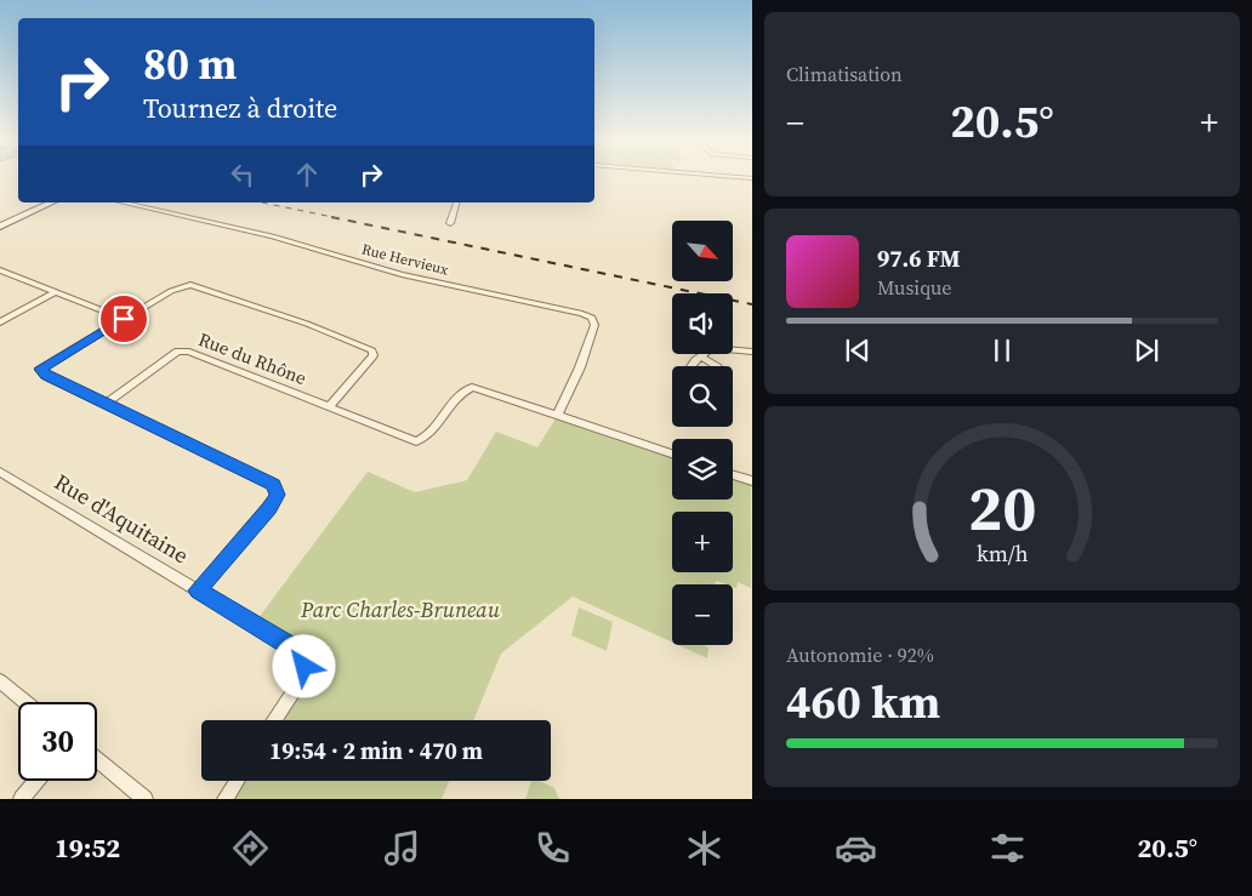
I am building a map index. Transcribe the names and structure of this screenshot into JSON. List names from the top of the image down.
{
  "streets": {
    "street": ["Rue Hervieux", "Rue du Rhône", "Rue d'Aquitaine"]
  },
  "crossings": [
    ["Rue Hervieux", "Rue du Rhône"]
  ],
  "parks": ["Parc Charles-Bruneau"],
  "north": "bottom right",
  "page": {
    "tile": [
      "Climatisation",
      ["Autonomie · 92%", "460 km"]
    ],
    "turn": ["80 m", "Tournez à droite"],
    "heat": ["−", "20.5°", "+"],
    "map_buttons": ["+", "−"],
    "song": ["97.6 FM", "Musique"],
    "limit": "30",
    "trip": "19:54 · 2 min · 470 m",
    "tabs": ["19:52", "20.5°"],
    "gauge": ["20", "km/h"]
  }
}
